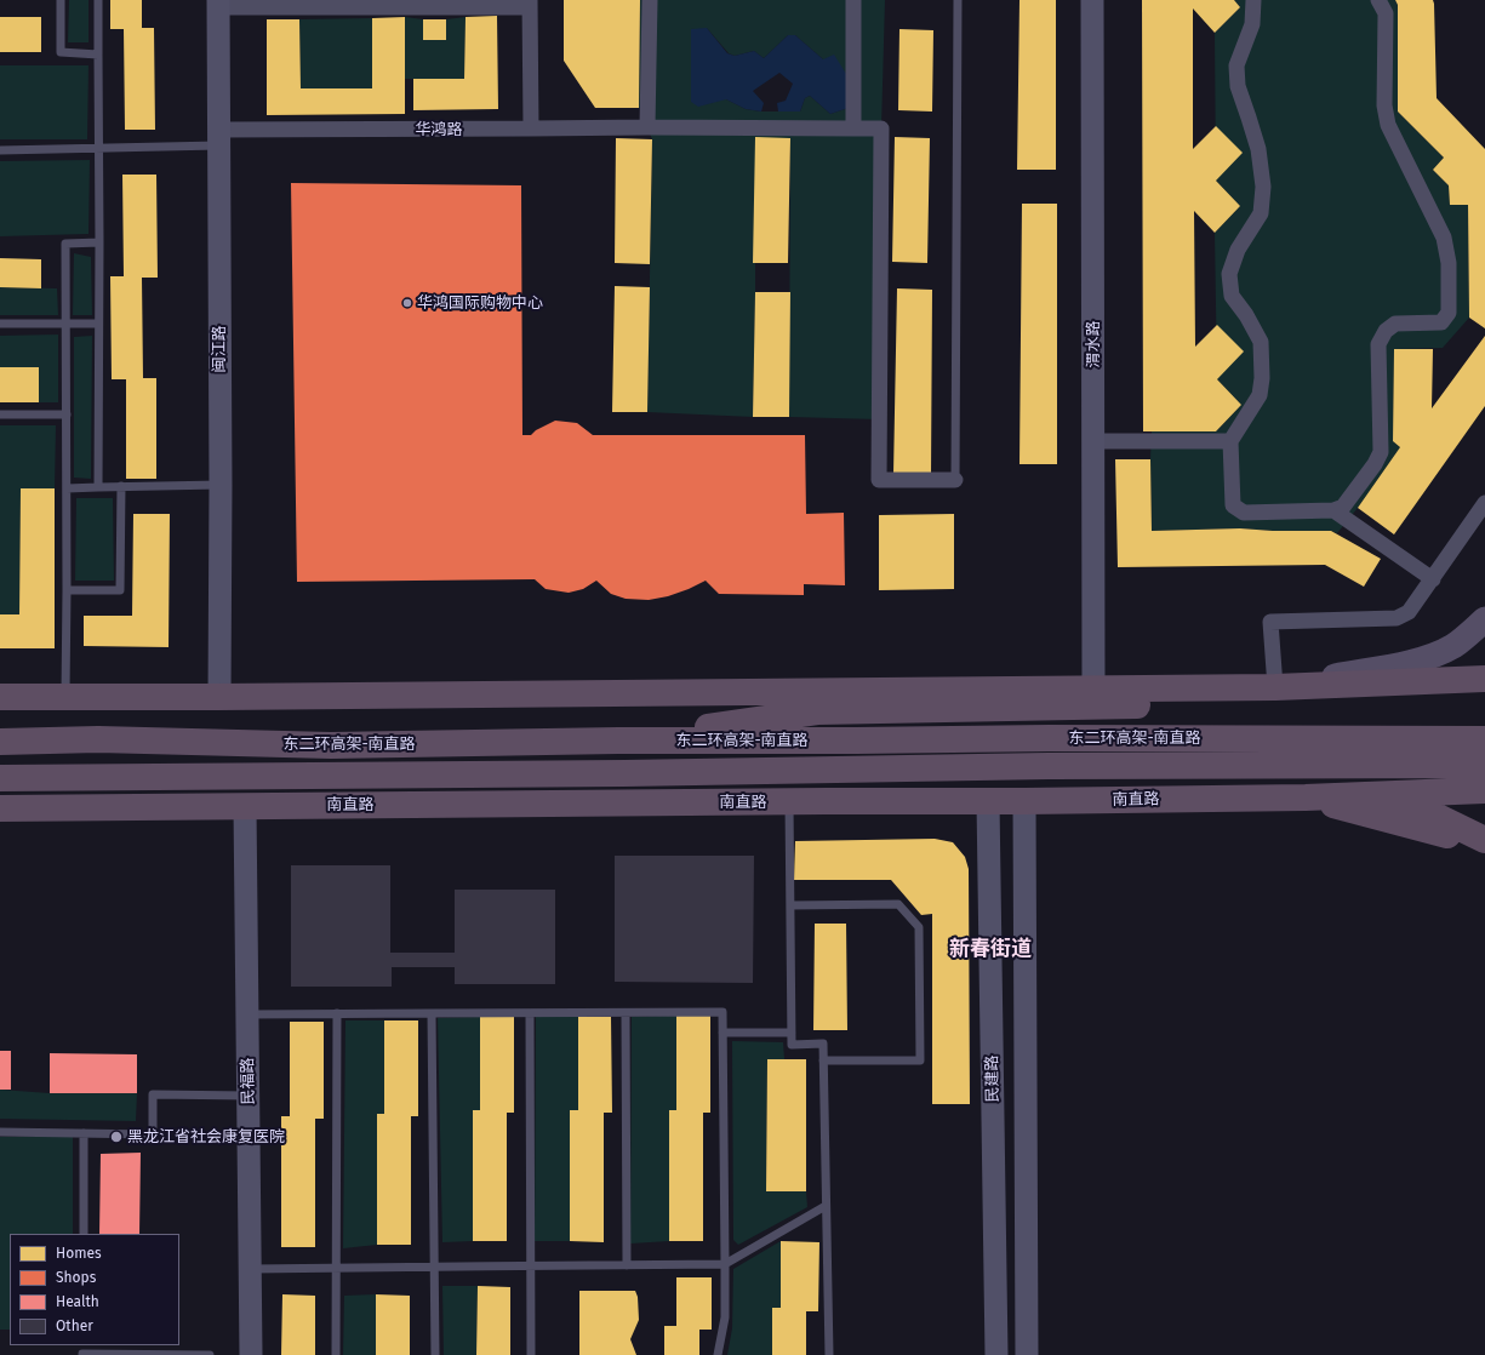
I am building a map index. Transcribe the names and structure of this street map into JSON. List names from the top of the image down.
{
  "streets": {
    "highway": ["东二环高架-南直路", "南直路"],
    "street": [
      "华鸿路",
      "渭水路",
      "闽江路",
      "民建路",
      "民福路"
    ]
  },
  "crossings": [
    ["华鸿路", "闽江路"],
    ["南直路", "民建路"],
    ["南直路", "民福路"]
  ],
  "districts": ["新春街道"],
  "places": ["华鸿国际购物中心", "黑龙江省社会康复医院"],
  "legend": [
    "Homes",
    "Shops",
    "Health",
    "Other"
  ]
}
